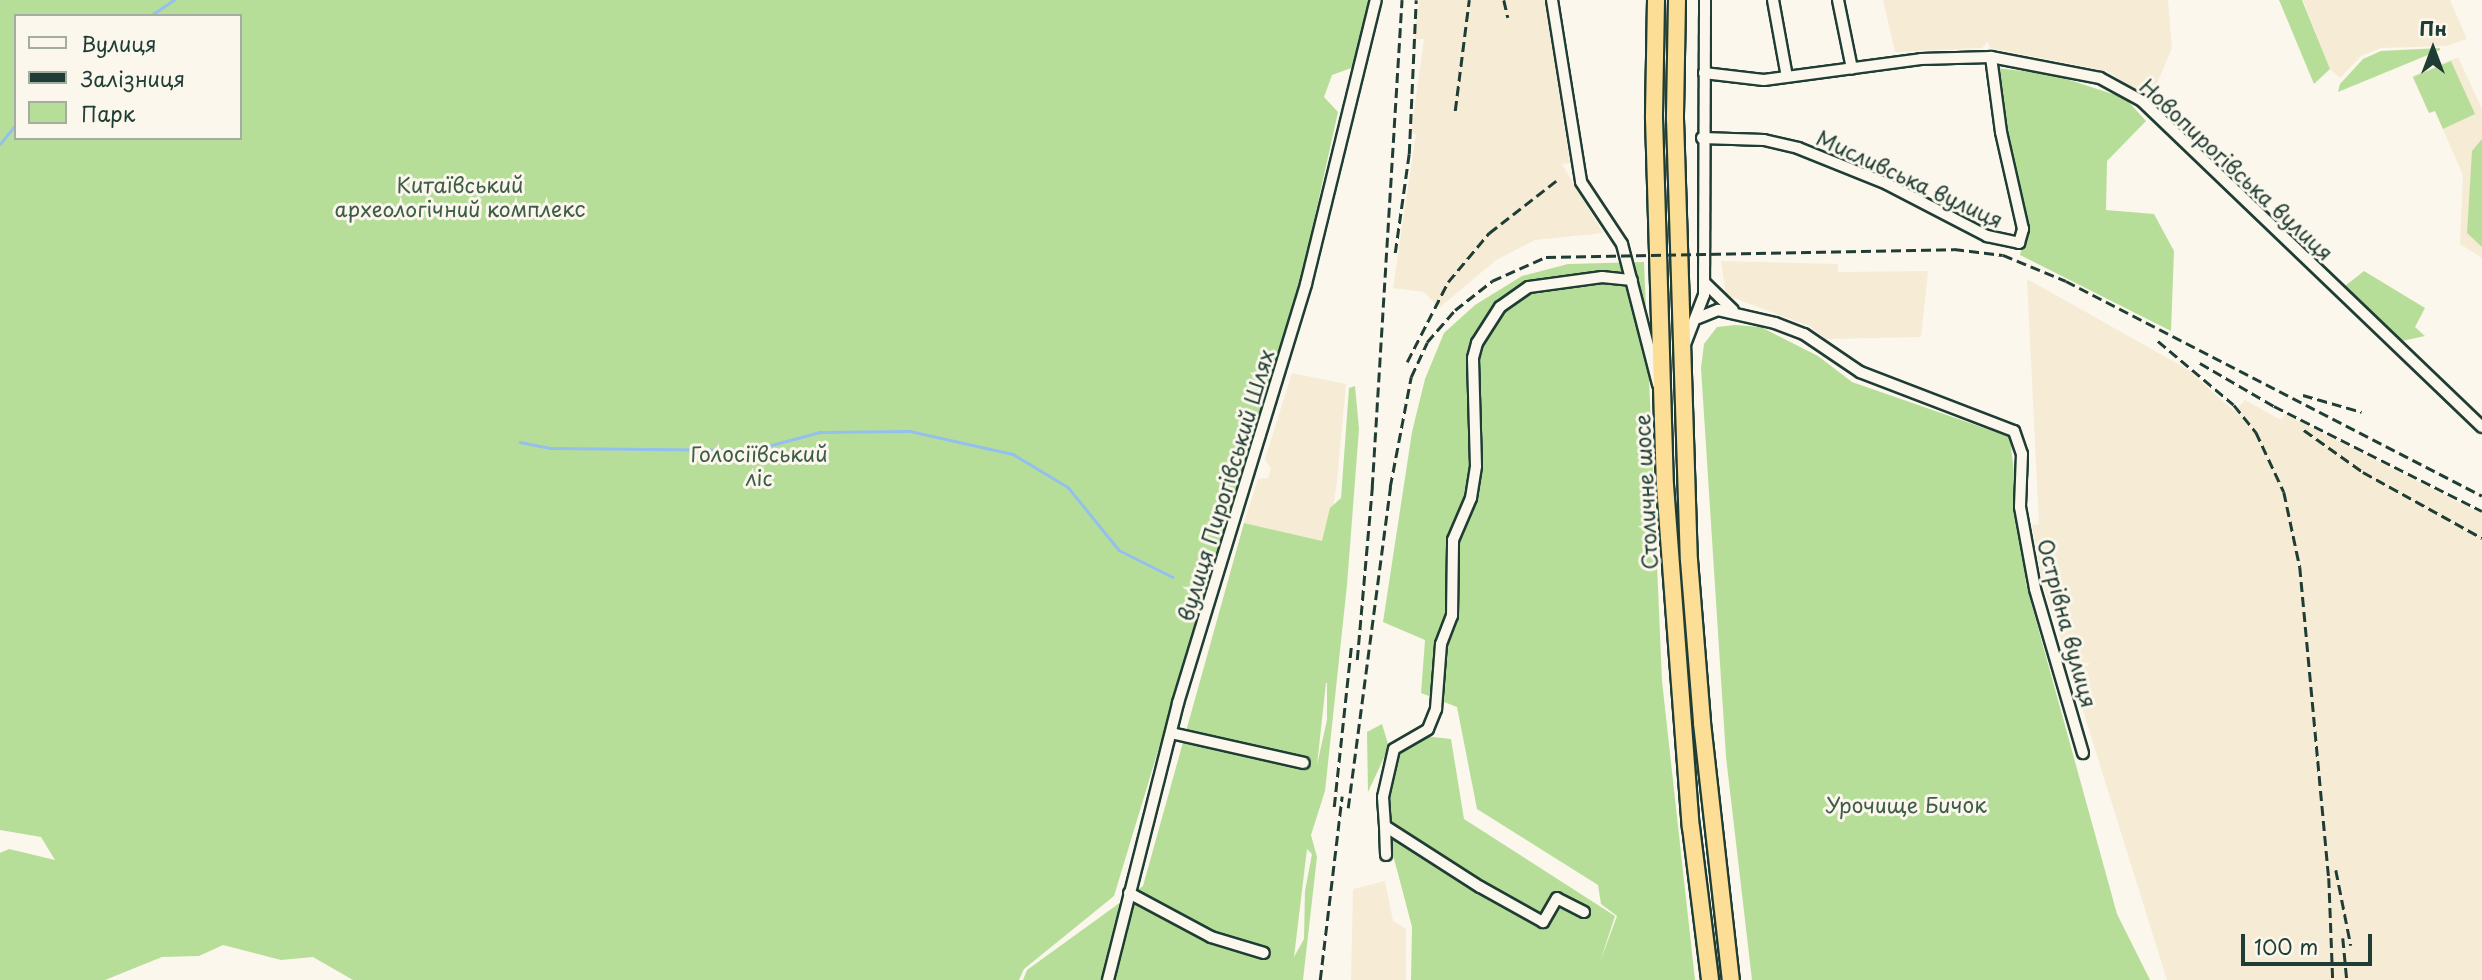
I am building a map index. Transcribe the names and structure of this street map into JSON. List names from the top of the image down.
{
  "streets": {
    "highway": ["Столичне шосе"],
    "street": [
      "Новопирогівська вулиця",
      "Мисливська вулиця",
      "вулиця Пирогівський Шлях",
      "Острівна вулиця"
    ]
  },
  "crossings": [
    ["Новопирогівська вулиця", "Мисливська вулиця"]
  ],
  "parks": ["Китаївський археологічний комплекс", "Голосіївський ліс", "Урочище Бичок"],
  "legend": ["Вулиця", "Залізниця", "Парк"],
  "scale_bar": "100 m",
  "north": "top"
}
